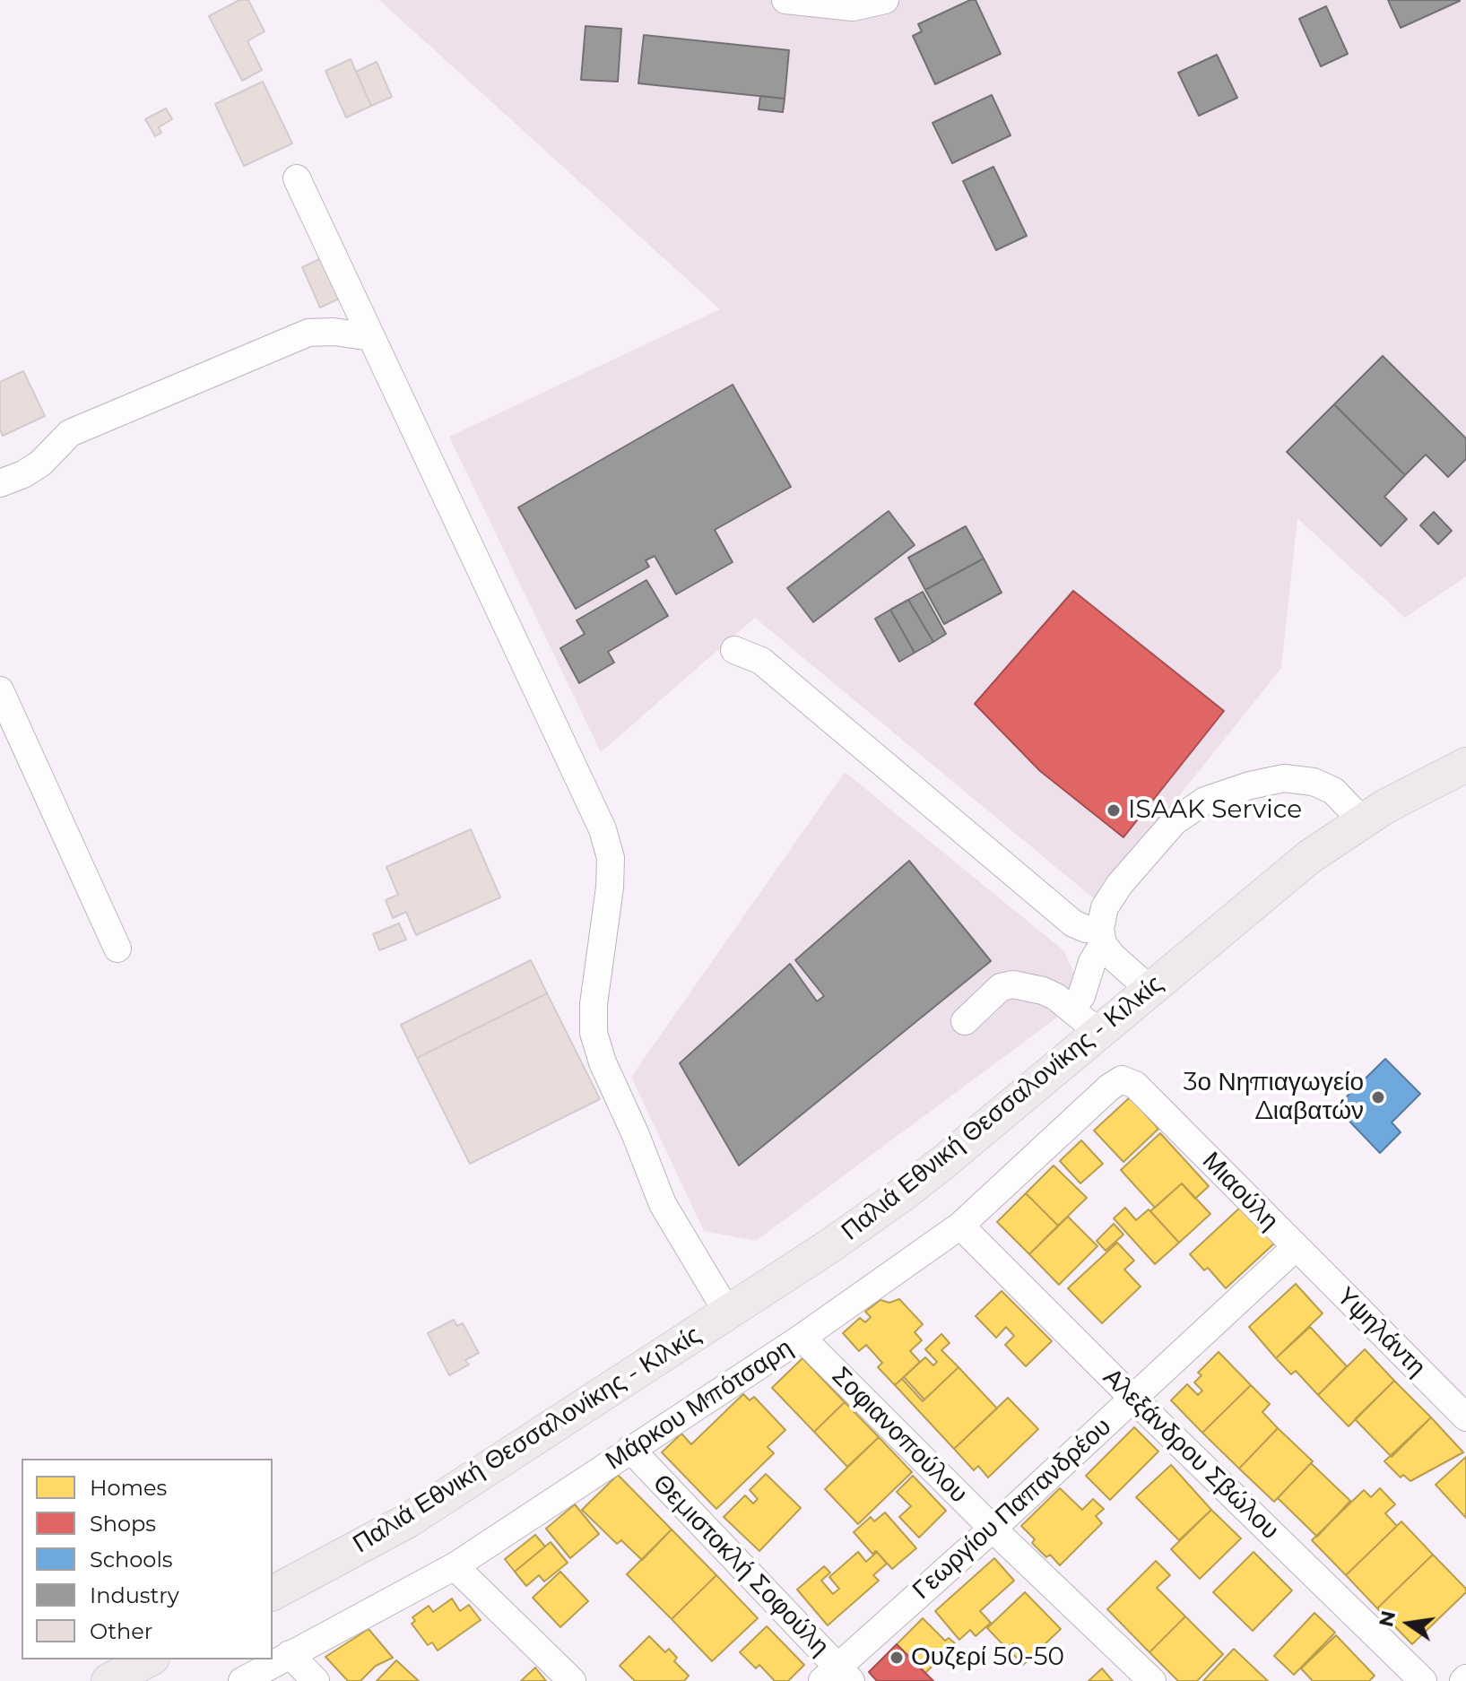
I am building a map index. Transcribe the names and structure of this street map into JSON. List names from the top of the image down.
{
  "streets": {
    "main road": ["Παλιά Εθνική Θεσσαλονίκης - Κιλκίς"],
    "street": [
      "Μιαούλη",
      "Υψηλάντη",
      "Μάρκου Μπότσαρη",
      "Σοφιανοπούλου",
      "Αλεξάνδρου Σβώλου",
      "Γεωργίου Παπανδρέου",
      "Θεμιστοκλή Σοφούλη"
    ]
  },
  "crossings": [
    ["Μιαούλη", "Υψηλάντη"],
    ["Μιαούλη", "Μάρκου Μπότσαρη"],
    ["Μιαούλη", "Γεωργίου Παπανδρέου"],
    ["Υψηλάντη", "Γεωργίου Παπανδρέου"],
    ["Μάρκου Μπότσαρη", "Σοφιανοπούλου"],
    ["Μάρκου Μπότσαρη", "Αλεξάνδρου Σβώλου"],
    ["Μάρκου Μπότσαρη", "Θεμιστοκλή Σοφούλη"],
    ["Σοφιανοπούλου", "Γεωργίου Παπανδρέου"],
    ["Αλεξάνδρου Σβώλου", "Γεωργίου Παπανδρέου"],
    ["Γεωργίου Παπανδρέου", "Θεμιστοκλή Σοφούλη"]
  ],
  "places": ["ISAAK Service", "3ο Νηπιαγωγείο Διαβατών", "Ουζερί 50-50"],
  "legend": [
    "Homes",
    "Shops",
    "Schools",
    "Industry",
    "Other"
  ],
  "north": "left"
}
